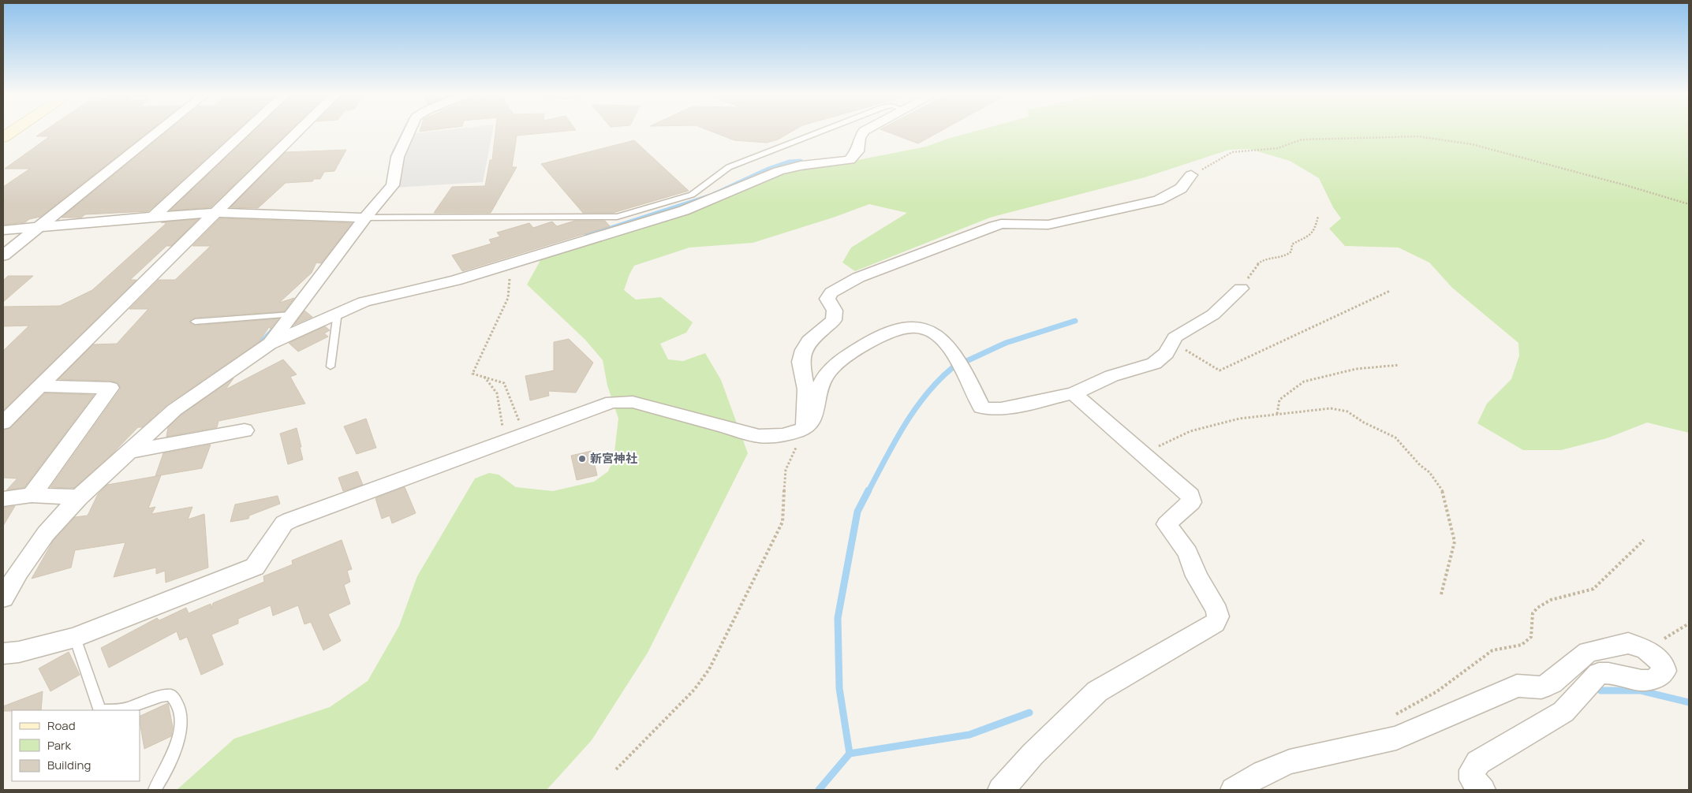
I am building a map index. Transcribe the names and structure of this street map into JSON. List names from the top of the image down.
{
  "places": ["新宮神社"],
  "legend": ["Road", "Park", "Building"]
}
